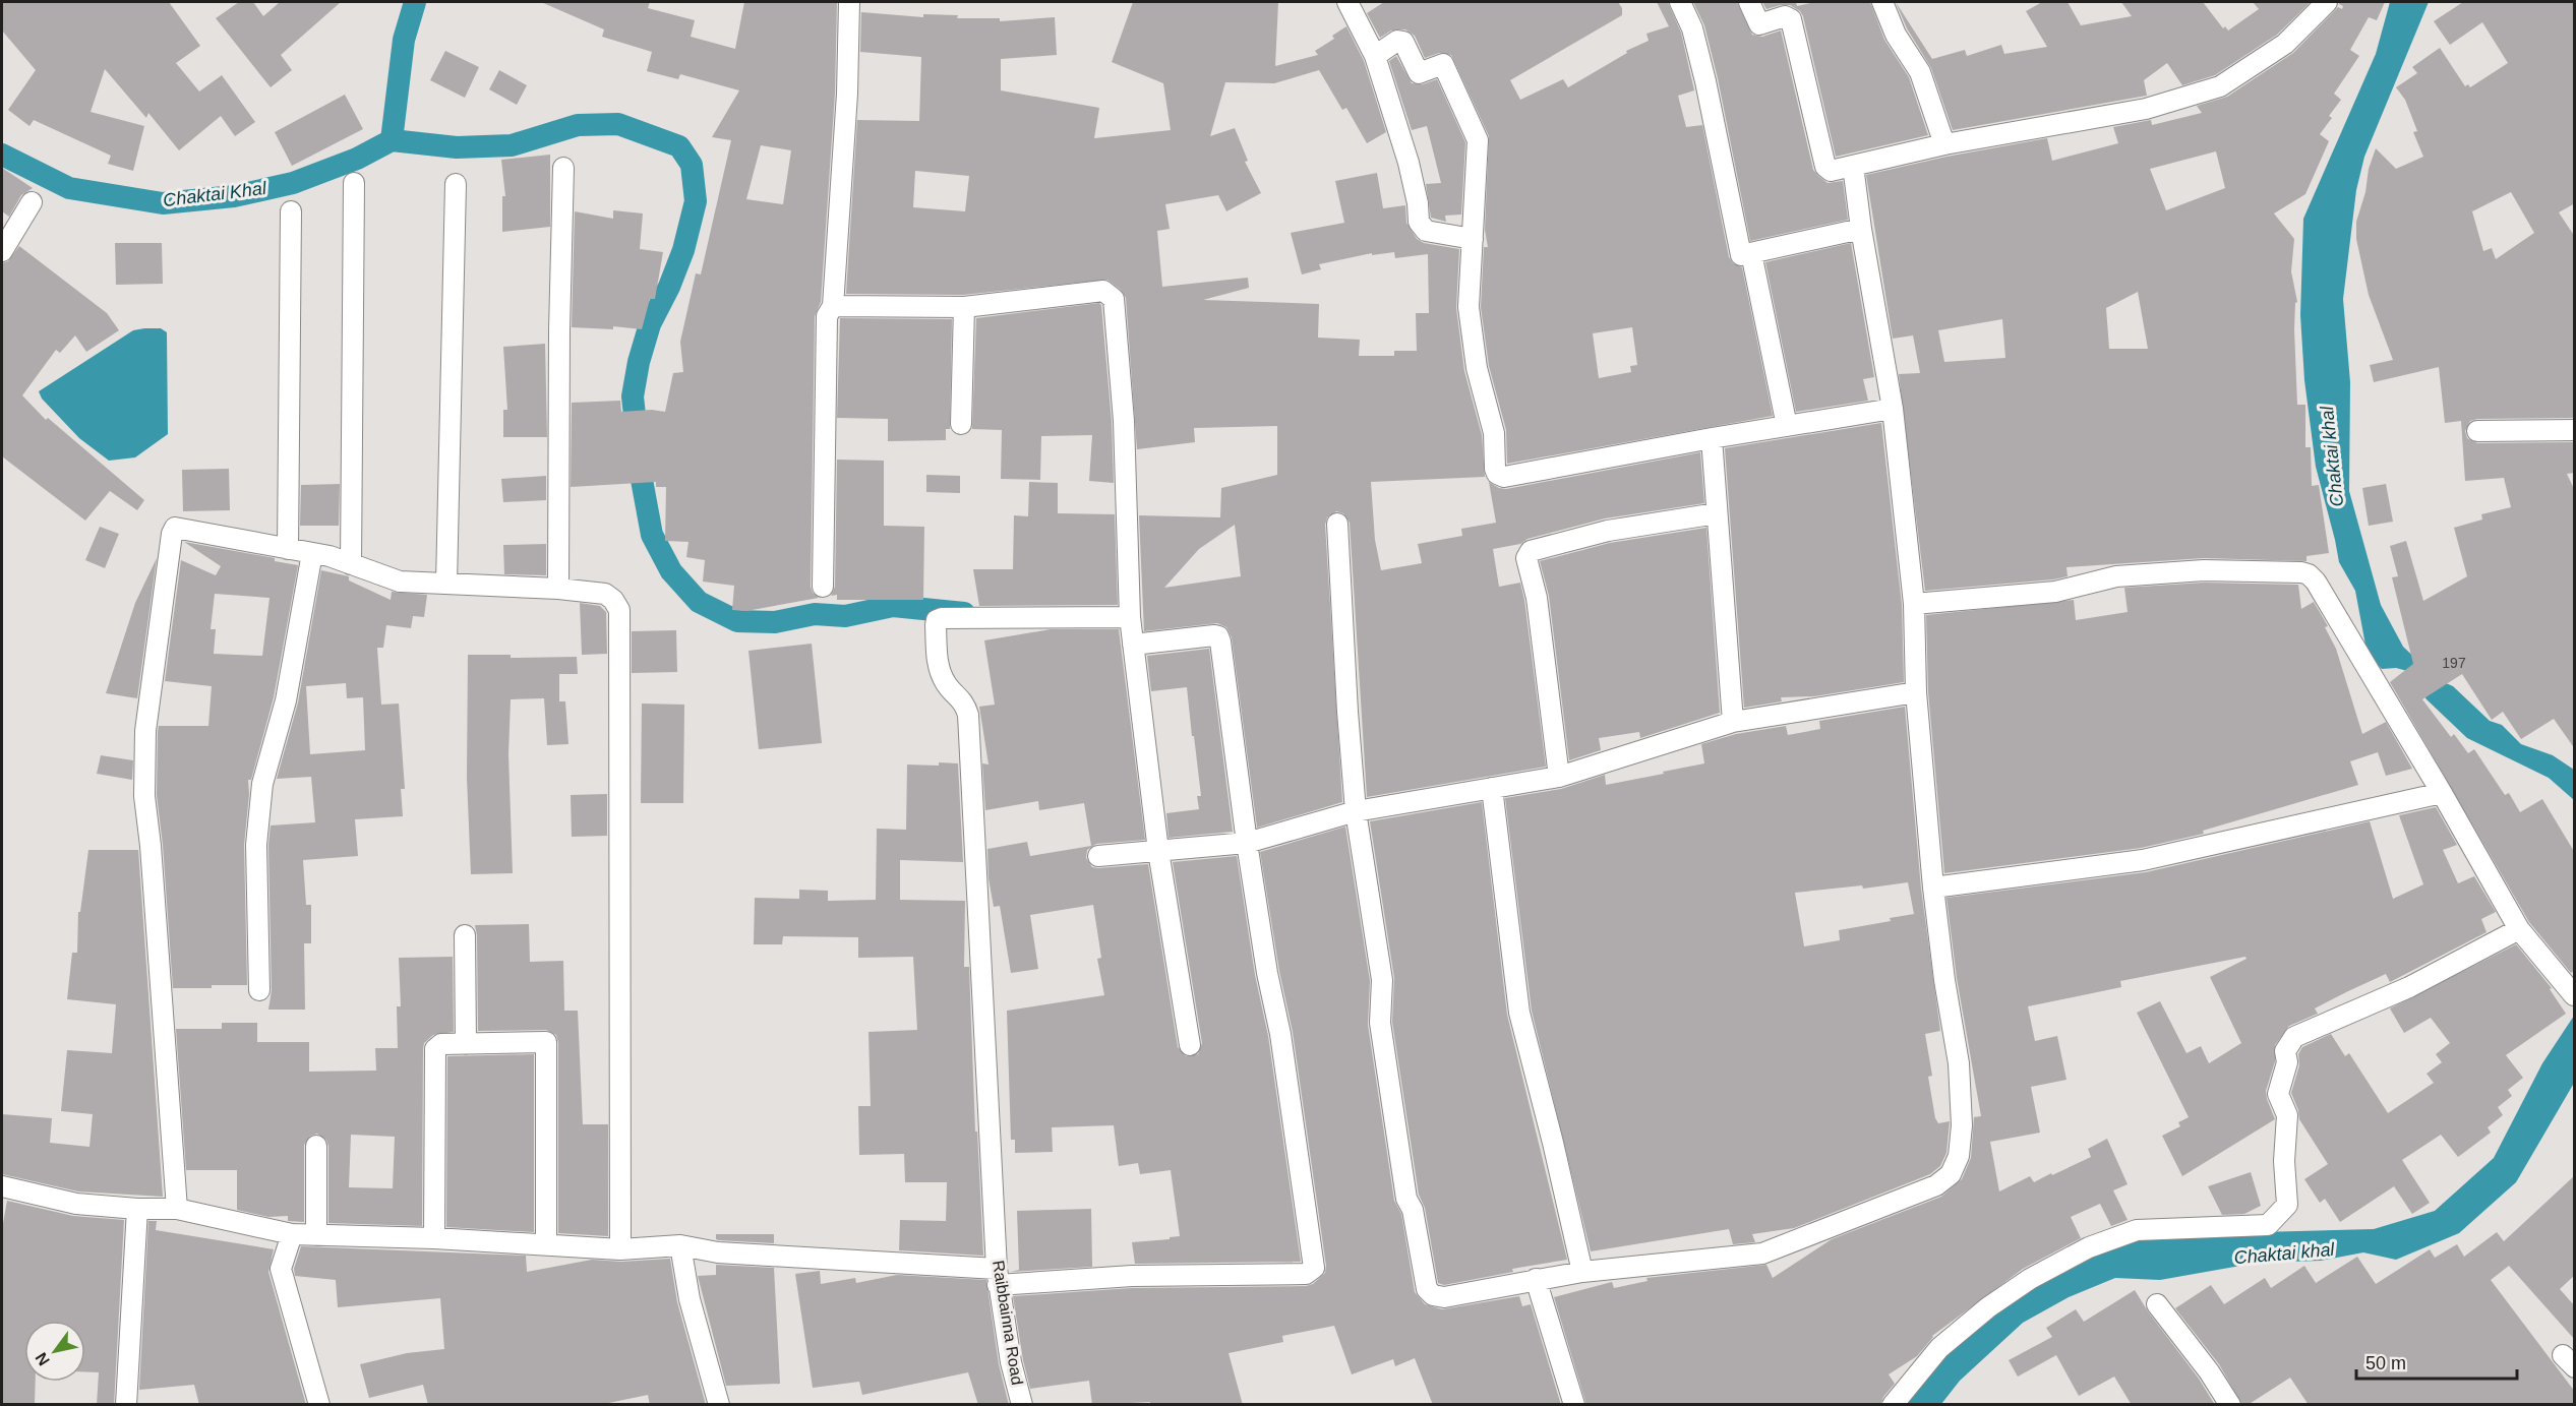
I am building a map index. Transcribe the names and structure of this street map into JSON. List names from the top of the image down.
{
  "streets": {
    "street": ["Raibbainna Road"]
  },
  "water": ["Chaktai Khal", "Chaktai khal"],
  "house_numbers": ["197"],
  "scale_bar": "50 m",
  "north": "bottom left"
}
